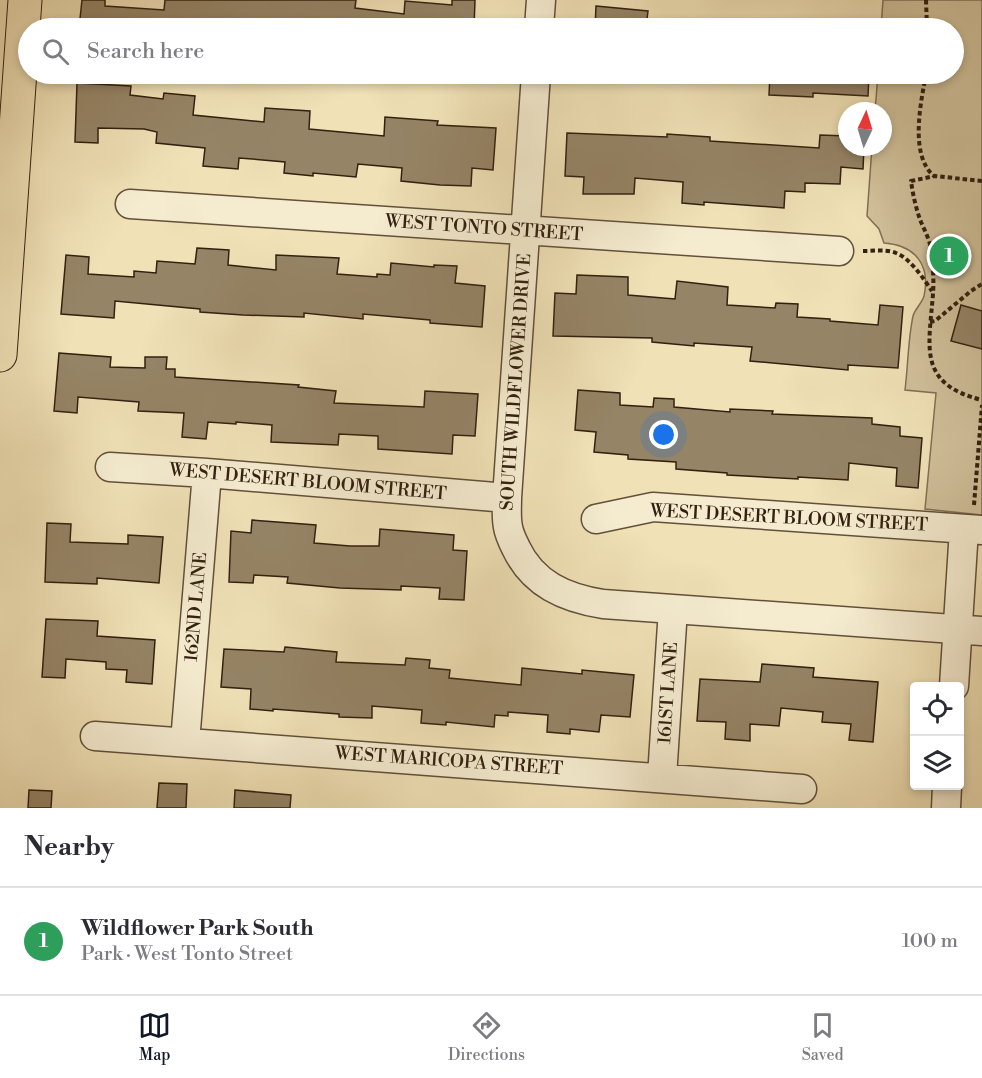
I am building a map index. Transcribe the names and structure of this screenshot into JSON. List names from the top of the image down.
{
  "streets": {
    "street": [
      "WEST TONTO STREET",
      "SOUTH WILDFLOWER DRIVE",
      "WEST DESERT BLOOM STREET",
      "162ND LANE",
      "161ST LANE",
      "WEST MARICOPA STREET"
    ]
  },
  "crossings": [
    ["WEST TONTO STREET", "SOUTH WILDFLOWER DRIVE"],
    ["SOUTH WILDFLOWER DRIVE", "WEST DESERT BLOOM STREET"],
    ["SOUTH WILDFLOWER DRIVE", "161ST LANE"],
    ["WEST DESERT BLOOM STREET", "162ND LANE"],
    ["162ND LANE", "WEST MARICOPA STREET"],
    ["161ST LANE", "WEST MARICOPA STREET"]
  ],
  "north": "top",
  "page": {
    "search": "Search here",
    "pins": "1",
    "heading": "Nearby",
    "list": [
      {
        "mark": "1",
        "name": "Wildflower Park South",
        "note": "Park · West Tonto Street",
        "value": "100 m"
      }
    ],
    "nav": ["Map", "Directions", "Saved"]
  }
}
